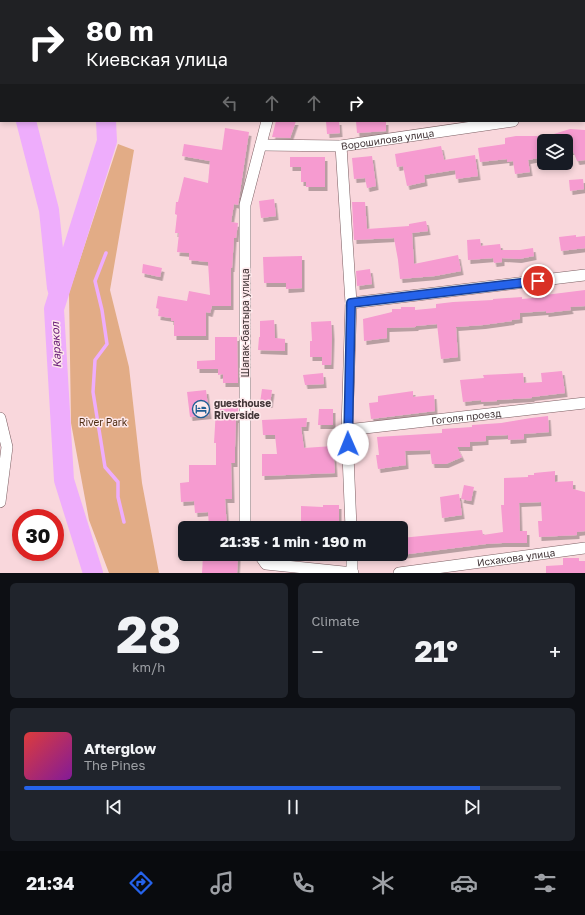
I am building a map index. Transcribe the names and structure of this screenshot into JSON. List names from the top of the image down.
{
  "streets": {
    "street": [
      "Ворошилова улица",
      "Шапак-баатыра улица",
      "Гоголя проезд",
      "Исхакова улица"
    ]
  },
  "crossings": [
    ["Ворошилова улица", "Шапак-баатыра улица"]
  ],
  "water": ["Каракол"],
  "parks": ["River Park"],
  "places": {
    "hotel": ["guesthouse Riverside"]
  },
  "page": {
    "turn": ["80 m", "Киевская улица"],
    "limit": "30",
    "trip": "21:35 · 1 min · 190 m",
    "tile": [
      ["28", "km/h"],
      "Climate"
    ],
    "heat": ["−", "21°", "+"],
    "song": ["Afterglow", "The Pines"],
    "tabs": "21:34"
  }
}
